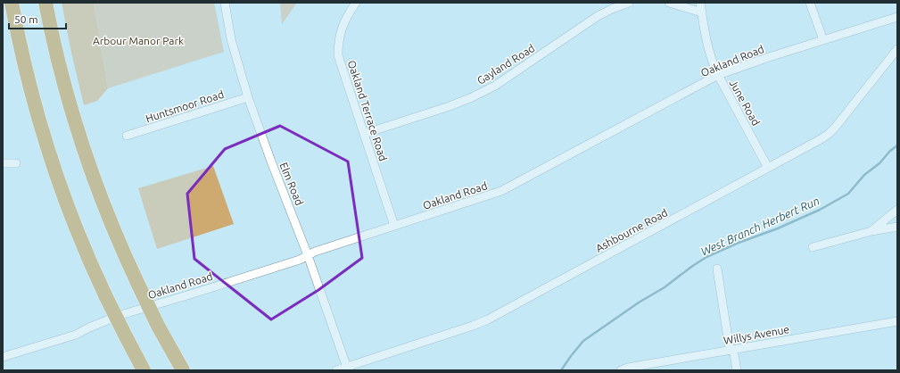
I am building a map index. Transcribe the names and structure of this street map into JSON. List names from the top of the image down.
{
  "streets": {
    "street": [
      "Oakland Road",
      "Gayland Road",
      "June Road",
      "Huntsmoor Road",
      "Oakland Terrace Road",
      "Elm Road",
      "Ashbourne Road",
      "Willys Avenue"
    ]
  },
  "crossings": [
    ["Oakland Road", "June Road"],
    ["Oakland Road", "Oakland Terrace Road"],
    ["Oakland Road", "Elm Road"],
    ["Gayland Road", "Oakland Terrace Road"],
    ["June Road", "Ashbourne Road"],
    ["Huntsmoor Road", "Elm Road"],
    ["Elm Road", "Ashbourne Road"]
  ],
  "water": ["West Branch Herbert Run"],
  "parks": ["Arbour Manor Park"],
  "scale_bar": "50 m"
}
